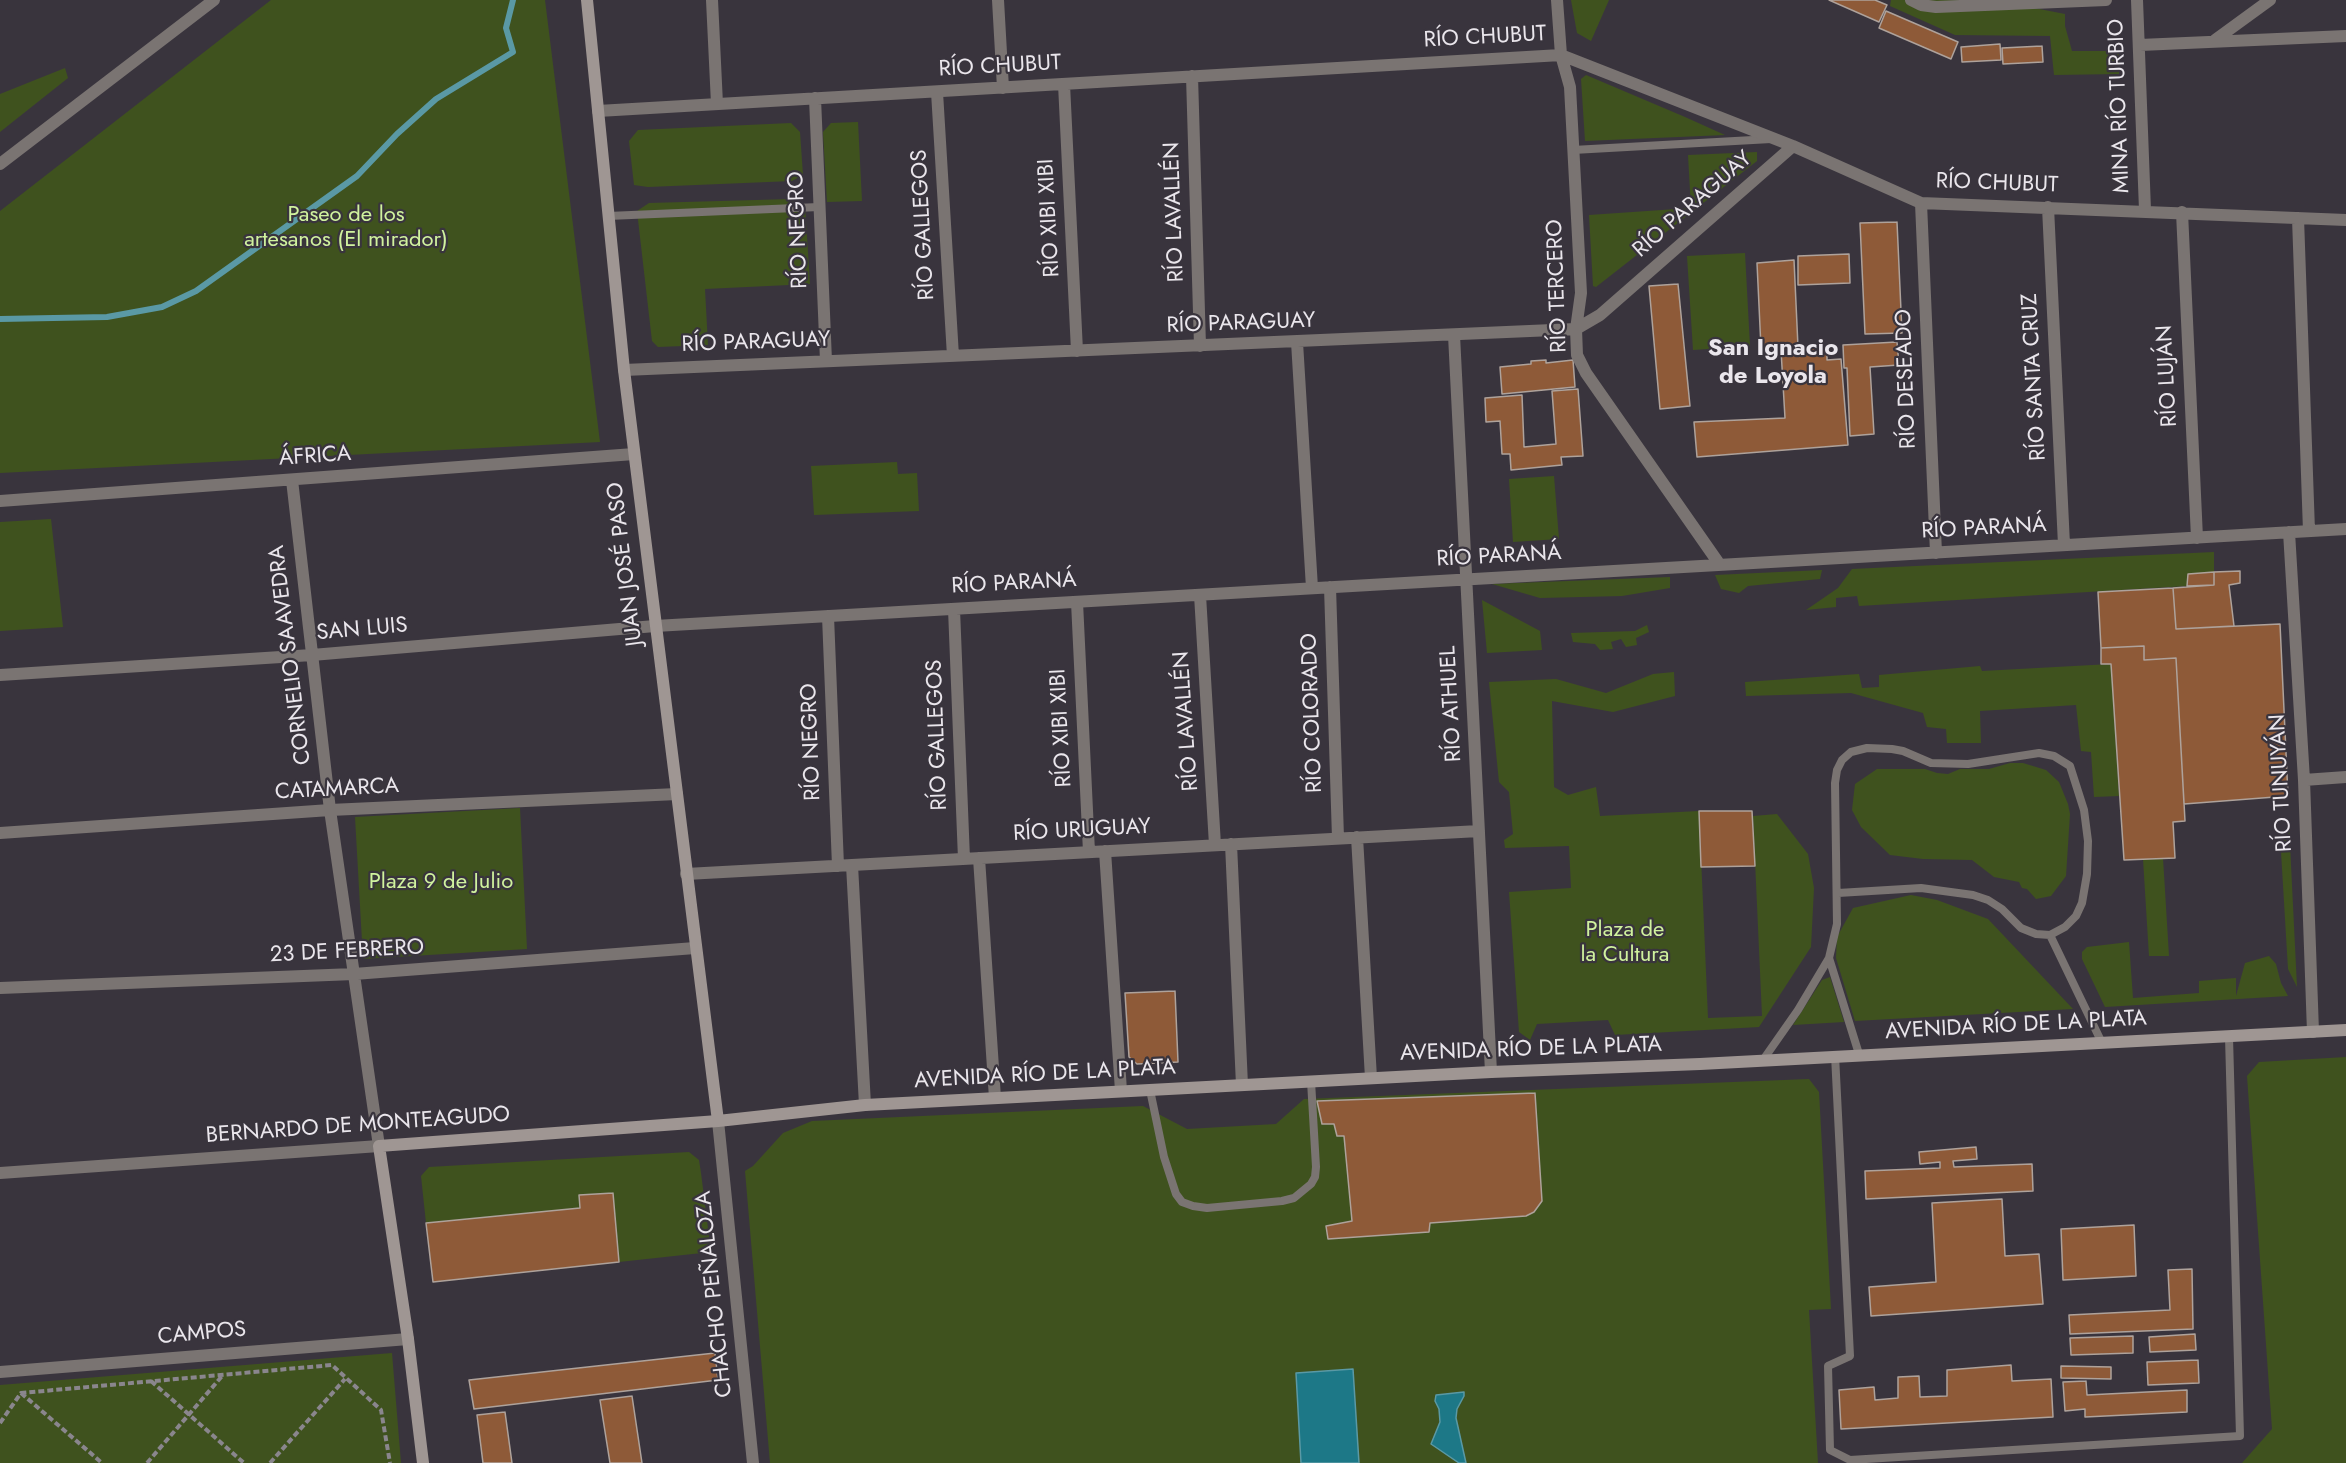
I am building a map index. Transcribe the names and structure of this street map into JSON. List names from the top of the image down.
{
  "streets": {
    "main road": ["JUAN JOSÉ PASO", "AVENIDA RÍO DE LA PLATA", "BERNARDO DE MONTEAGUDO"],
    "street": [
      "RÍO CHUBUT",
      "MINA RÍO TURBIO",
      "RÍO PARAGUAY",
      "RÍO LAVALLÉN",
      "RÍO XIBI XIBI",
      "RÍO GALLEGOS",
      "RÍO NEGRO",
      "RÍO TERCERO",
      "RÍO LUJÁN",
      "RÍO SANTA CRUZ",
      "RÍO DESEADO",
      "ÁFRICA",
      "RÍO PARANÁ",
      "SAN LUIS",
      "CORNELIO SAAVEDRA",
      "RÍO ATHUEL",
      "RÍO COLORADO",
      "RÍO TUNUYÁN",
      "CATAMARCA",
      "RÍO URUGUAY",
      "23 DE FEBRERO",
      "CHACHO PEÑALOZA",
      "CAMPOS"
    ]
  },
  "crossings": [
    ["RÍO CHUBUT", "MINA RÍO TURBIO"],
    ["RÍO CHUBUT", "RÍO PARAGUAY"],
    ["RÍO CHUBUT", "RÍO LAVALLÉN"],
    ["RÍO CHUBUT", "RÍO XIBI XIBI"],
    ["RÍO CHUBUT", "RÍO GALLEGOS"],
    ["RÍO CHUBUT", "RÍO NEGRO"],
    ["RÍO CHUBUT", "RÍO TERCERO"],
    ["RÍO CHUBUT", "RÍO LUJÁN"],
    ["RÍO CHUBUT", "RÍO SANTA CRUZ"],
    ["RÍO CHUBUT", "RÍO DESEADO"],
    ["RÍO CHUBUT", "JUAN JOSÉ PASO"],
    ["RÍO PARAGUAY", "RÍO LAVALLÉN"],
    ["RÍO PARAGUAY", "RÍO XIBI XIBI"],
    ["RÍO PARAGUAY", "RÍO GALLEGOS"],
    ["RÍO PARAGUAY", "RÍO NEGRO"],
    ["RÍO PARAGUAY", "RÍO TERCERO"],
    ["RÍO PARAGUAY", "JUAN JOSÉ PASO"],
    ["RÍO PARAGUAY", "RÍO ATHUEL"],
    ["RÍO LAVALLÉN", "RÍO PARANÁ"],
    ["RÍO LAVALLÉN", "RÍO URUGUAY"],
    ["RÍO XIBI XIBI", "RÍO PARANÁ"],
    ["RÍO XIBI XIBI", "RÍO URUGUAY"],
    ["RÍO GALLEGOS", "RÍO PARANÁ"],
    ["RÍO GALLEGOS", "RÍO URUGUAY"],
    ["RÍO NEGRO", "RÍO PARANÁ"],
    ["RÍO NEGRO", "RÍO URUGUAY"],
    ["RÍO TERCERO", "RÍO PARANÁ"],
    ["RÍO LUJÁN", "RÍO PARANÁ"],
    ["RÍO SANTA CRUZ", "RÍO PARANÁ"],
    ["RÍO DESEADO", "RÍO PARANÁ"],
    ["ÁFRICA", "JUAN JOSÉ PASO"],
    ["ÁFRICA", "CORNELIO SAAVEDRA"],
    ["RÍO PARANÁ", "JUAN JOSÉ PASO"],
    ["RÍO PARANÁ", "SAN LUIS"],
    ["RÍO PARANÁ", "RÍO ATHUEL"],
    ["RÍO PARANÁ", "RÍO COLORADO"],
    ["RÍO PARANÁ", "RÍO TUNUYÁN"],
    ["JUAN JOSÉ PASO", "SAN LUIS"],
    ["JUAN JOSÉ PASO", "CATAMARCA"],
    ["JUAN JOSÉ PASO", "RÍO URUGUAY"],
    ["JUAN JOSÉ PASO", "23 DE FEBRERO"],
    ["JUAN JOSÉ PASO", "AVENIDA RÍO DE LA PLATA"],
    ["JUAN JOSÉ PASO", "BERNARDO DE MONTEAGUDO"],
    ["JUAN JOSÉ PASO", "CHACHO PEÑALOZA"],
    ["SAN LUIS", "CORNELIO SAAVEDRA"],
    ["CORNELIO SAAVEDRA", "CATAMARCA"],
    ["CORNELIO SAAVEDRA", "23 DE FEBRERO"],
    ["CORNELIO SAAVEDRA", "BERNARDO DE MONTEAGUDO"],
    ["RÍO ATHUEL", "RÍO URUGUAY"],
    ["RÍO ATHUEL", "AVENIDA RÍO DE LA PLATA"],
    ["RÍO COLORADO", "RÍO URUGUAY"],
    ["RÍO TUNUYÁN", "AVENIDA RÍO DE LA PLATA"],
    ["AVENIDA RÍO DE LA PLATA", "BERNARDO DE MONTEAGUDO"],
    ["AVENIDA RÍO DE LA PLATA", "CHACHO PEÑALOZA"],
    ["BERNARDO DE MONTEAGUDO", "CHACHO PEÑALOZA"]
  ],
  "districts": ["San Ignacio de Loyola"],
  "parks": ["Paseo de los artesanos (El mirador)", "Plaza 9 de Julio", "Plaza de la Cultura"]
}
